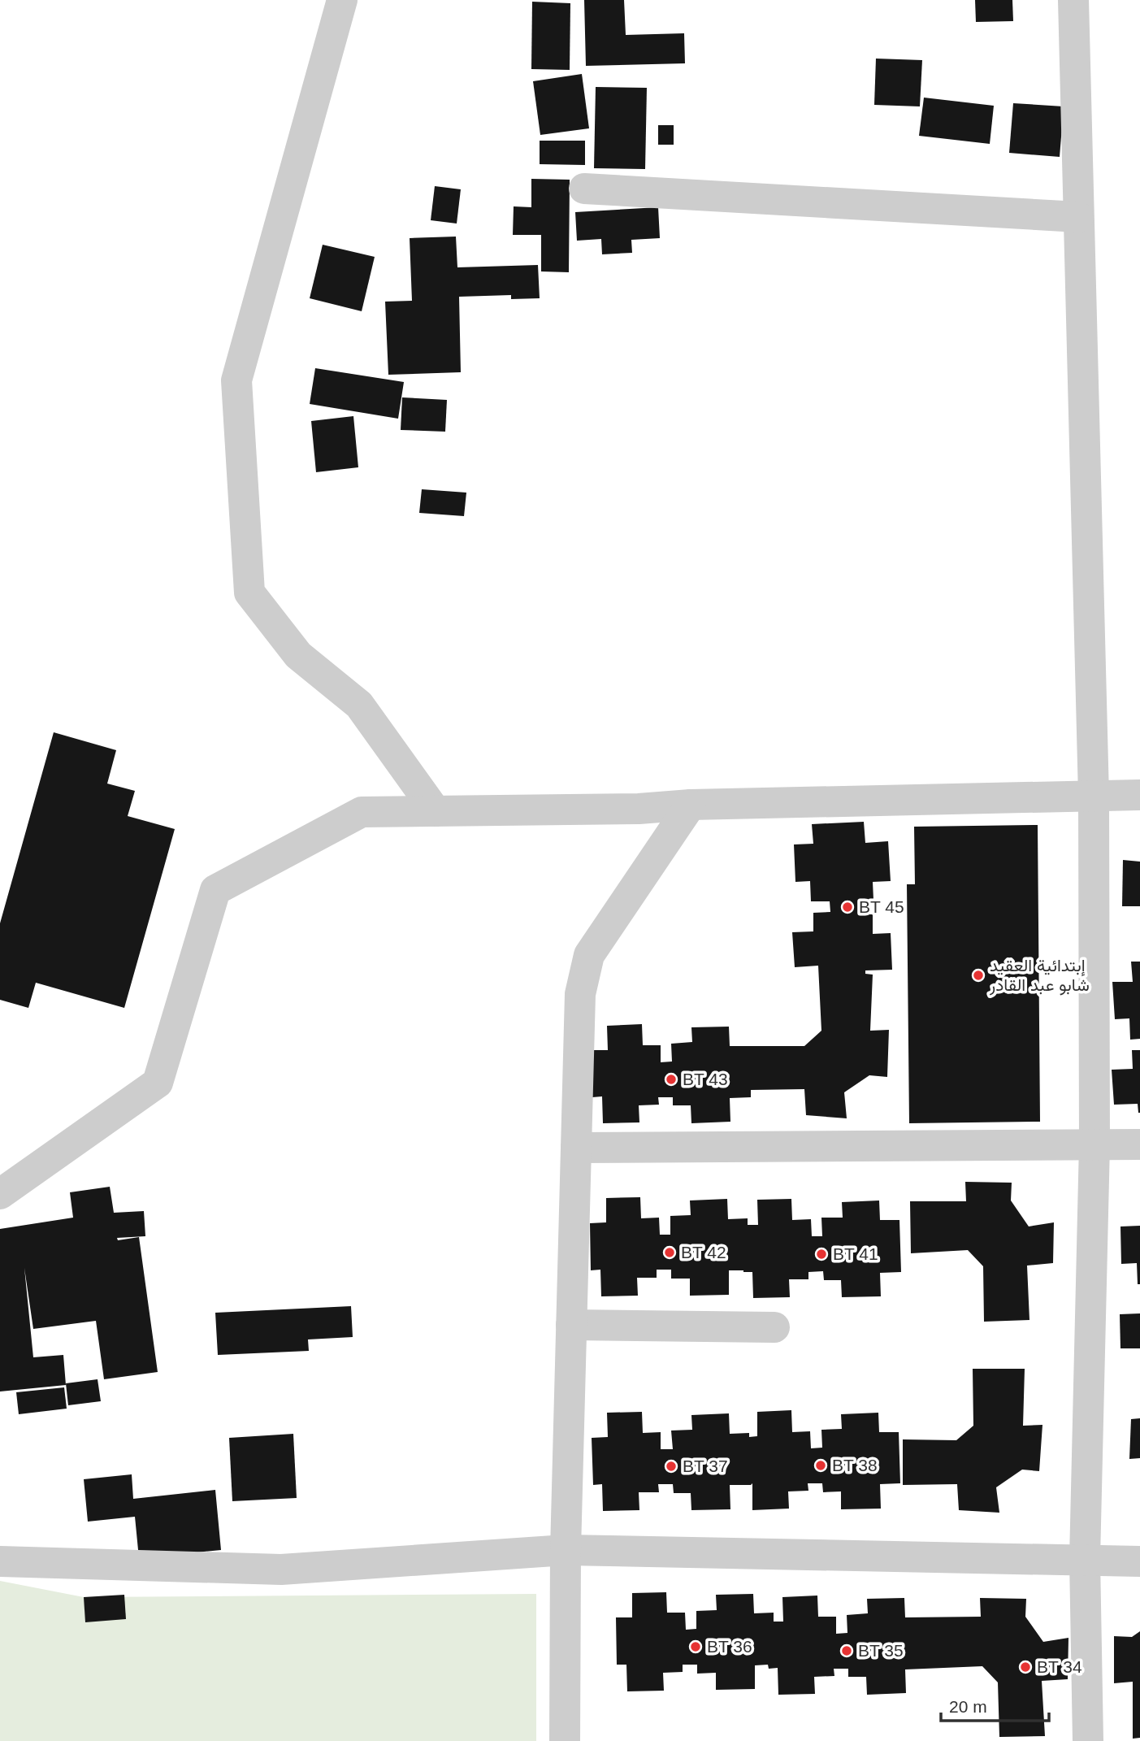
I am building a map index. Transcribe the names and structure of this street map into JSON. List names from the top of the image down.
{
  "places": [
    "BT 45",
    "إبتدائية العقيد شابو عبد القادر",
    "BT 43",
    "BT 42",
    "BT 41",
    "BT 38",
    "BT 37",
    "BT 36",
    "BT 35",
    "BT 34"
  ],
  "scale_bar": "20 m"
}
